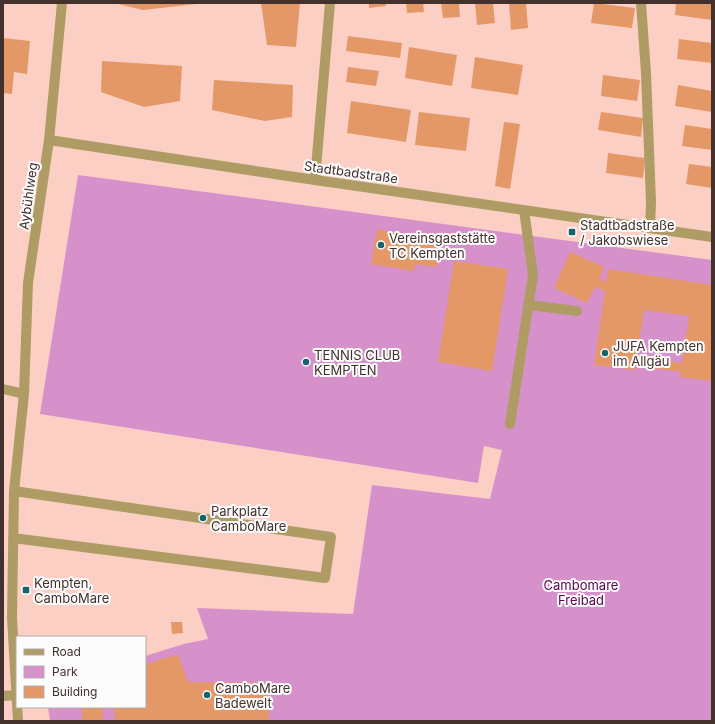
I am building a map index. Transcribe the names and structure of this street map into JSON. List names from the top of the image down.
{
  "streets": {
    "street": ["Stadtbadstraße", "Aybühlweg"]
  },
  "crossings": [
    ["Stadtbadstraße", "Aybühlweg"]
  ],
  "parks": ["Cambomare Freibad"],
  "places": {
    "transit": ["Stadtbadstraße / Jakobswiese", "Kempten, CamboMare"],
    "other": [
      "Vereinsgaststätte TC Kempten",
      "JUFA Kempten im Allgäu",
      "TENNIS CLUB KEMPTEN",
      "Parkplatz CamboMare",
      "CamboMare Badewelt"
    ]
  },
  "legend": ["Road", "Park", "Building"]
}
